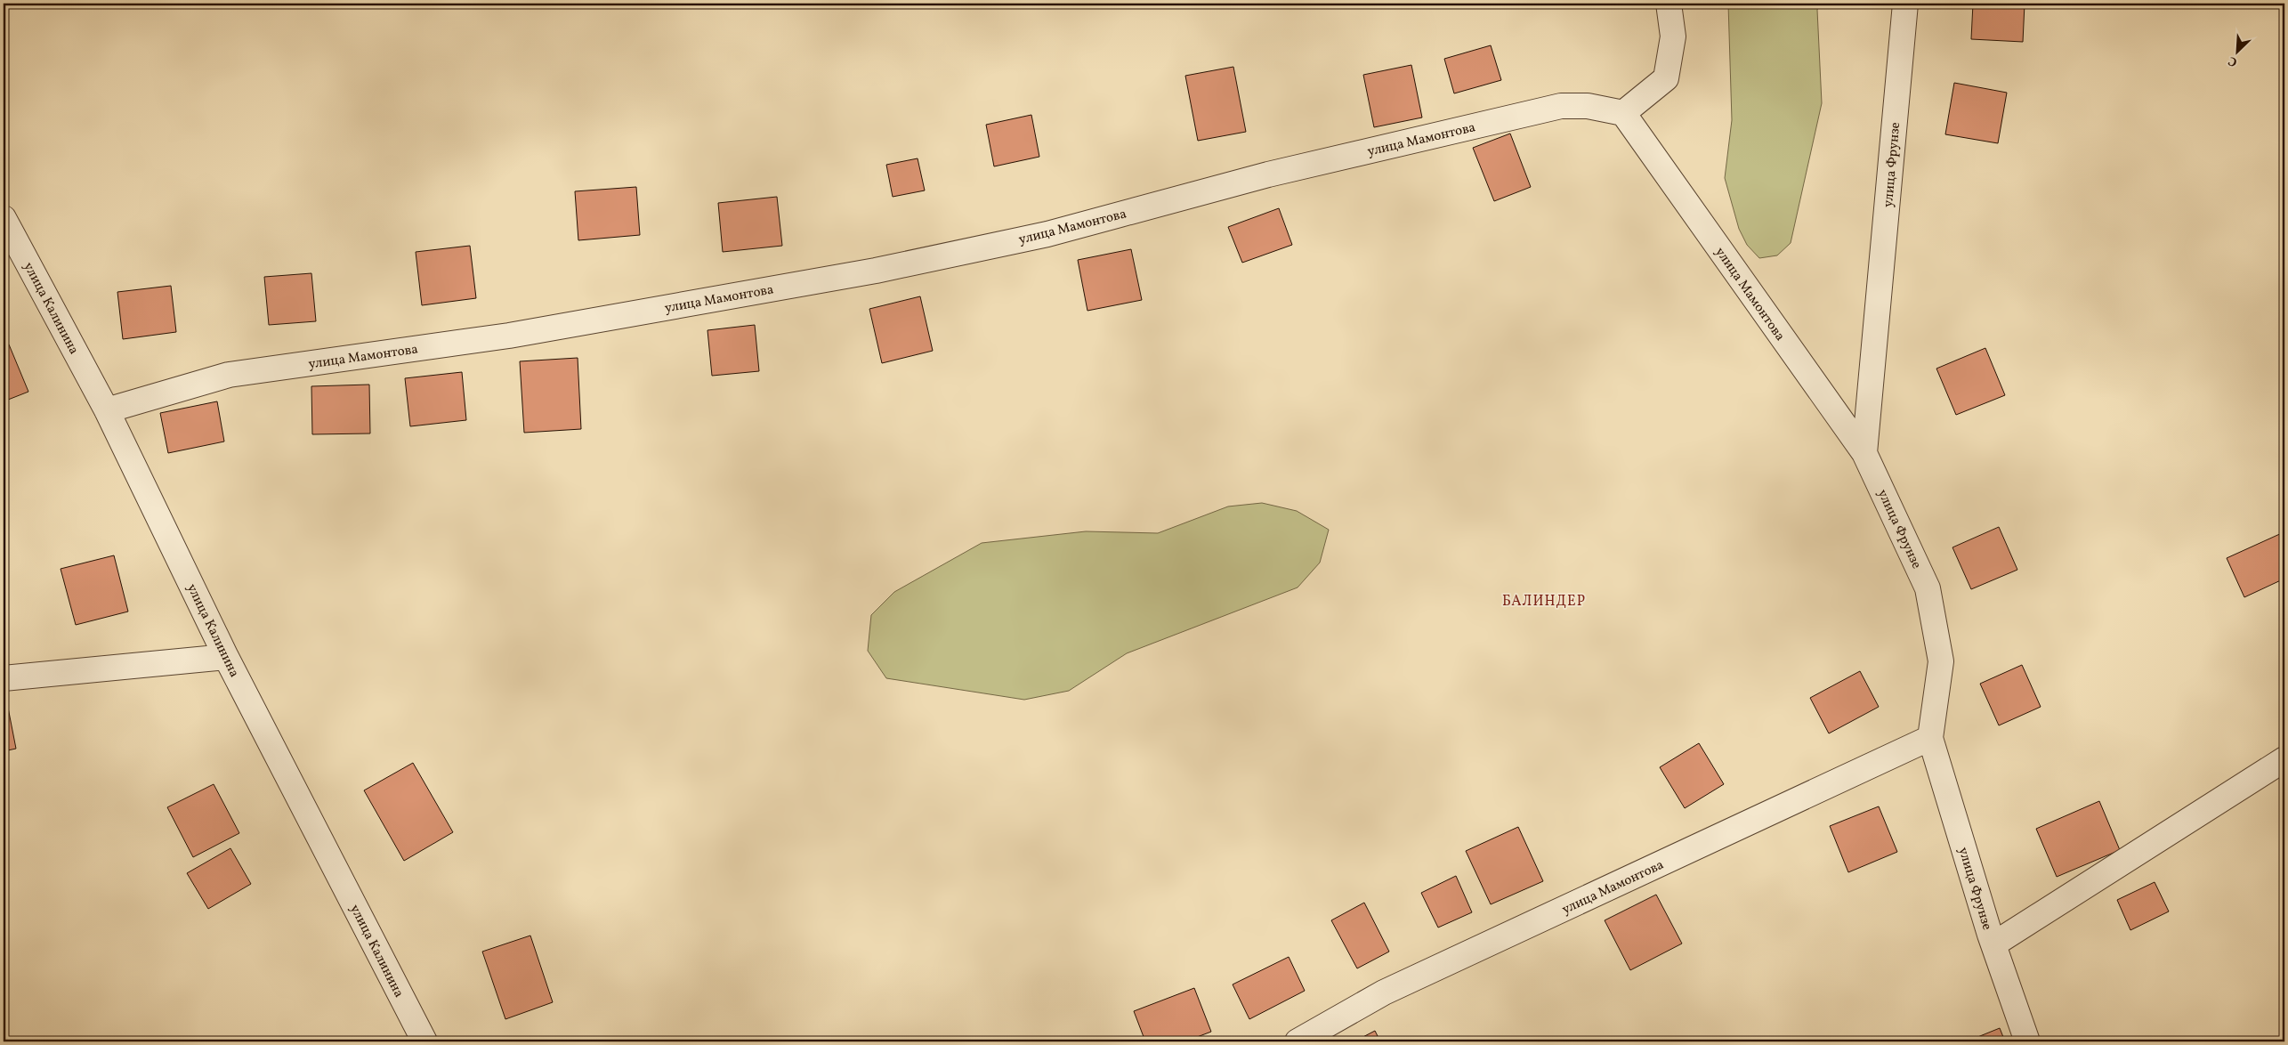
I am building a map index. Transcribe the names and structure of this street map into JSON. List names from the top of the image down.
{
  "streets": {
    "street": ["улица Мамонтова", "улица Фрунзе", "улица Калинина"]
  },
  "crossings": [
    ["улица Мамонтова", "улица Фрунзе"],
    ["улица Мамонтова", "улица Калинина"]
  ],
  "districts": ["БАЛИНДЕР"],
  "north": "bottom left"
}
